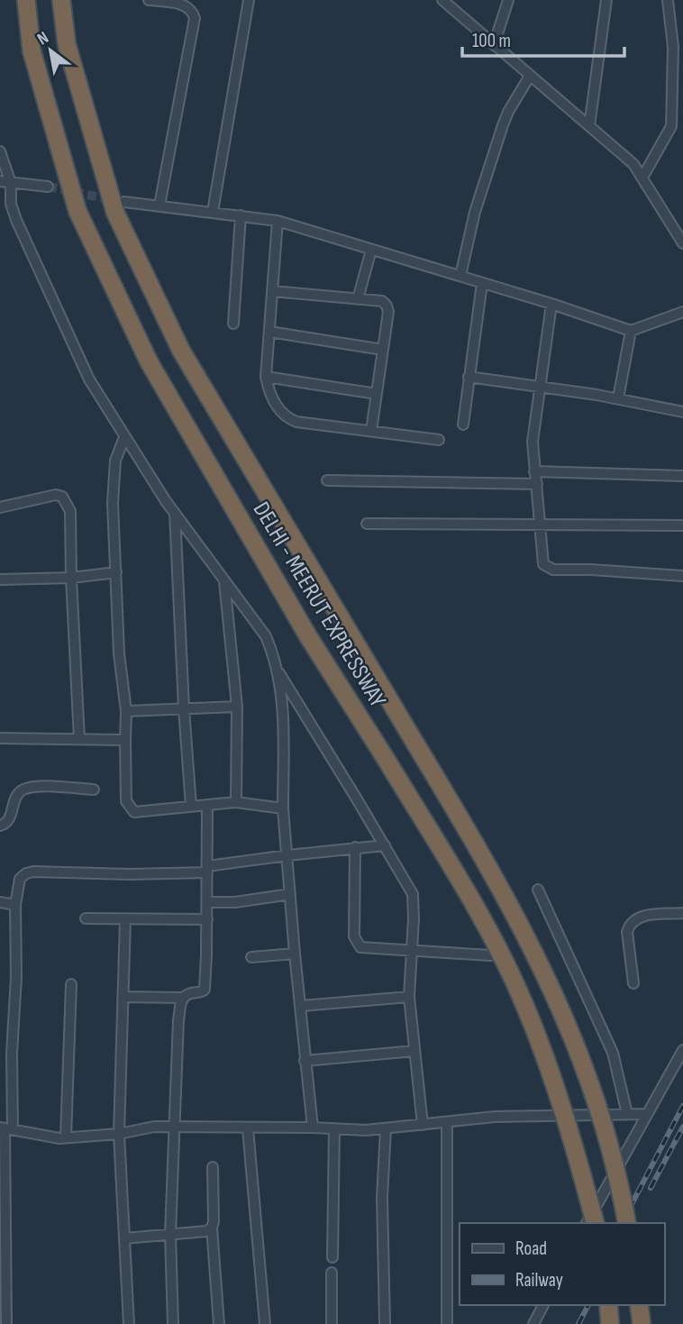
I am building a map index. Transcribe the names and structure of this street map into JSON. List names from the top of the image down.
{
  "streets": {
    "highway": ["DELHI - MEERUT EXPRESSWAY"]
  },
  "legend": ["Road", "Railway"],
  "scale_bar": "100 m",
  "north": "top left"
}
